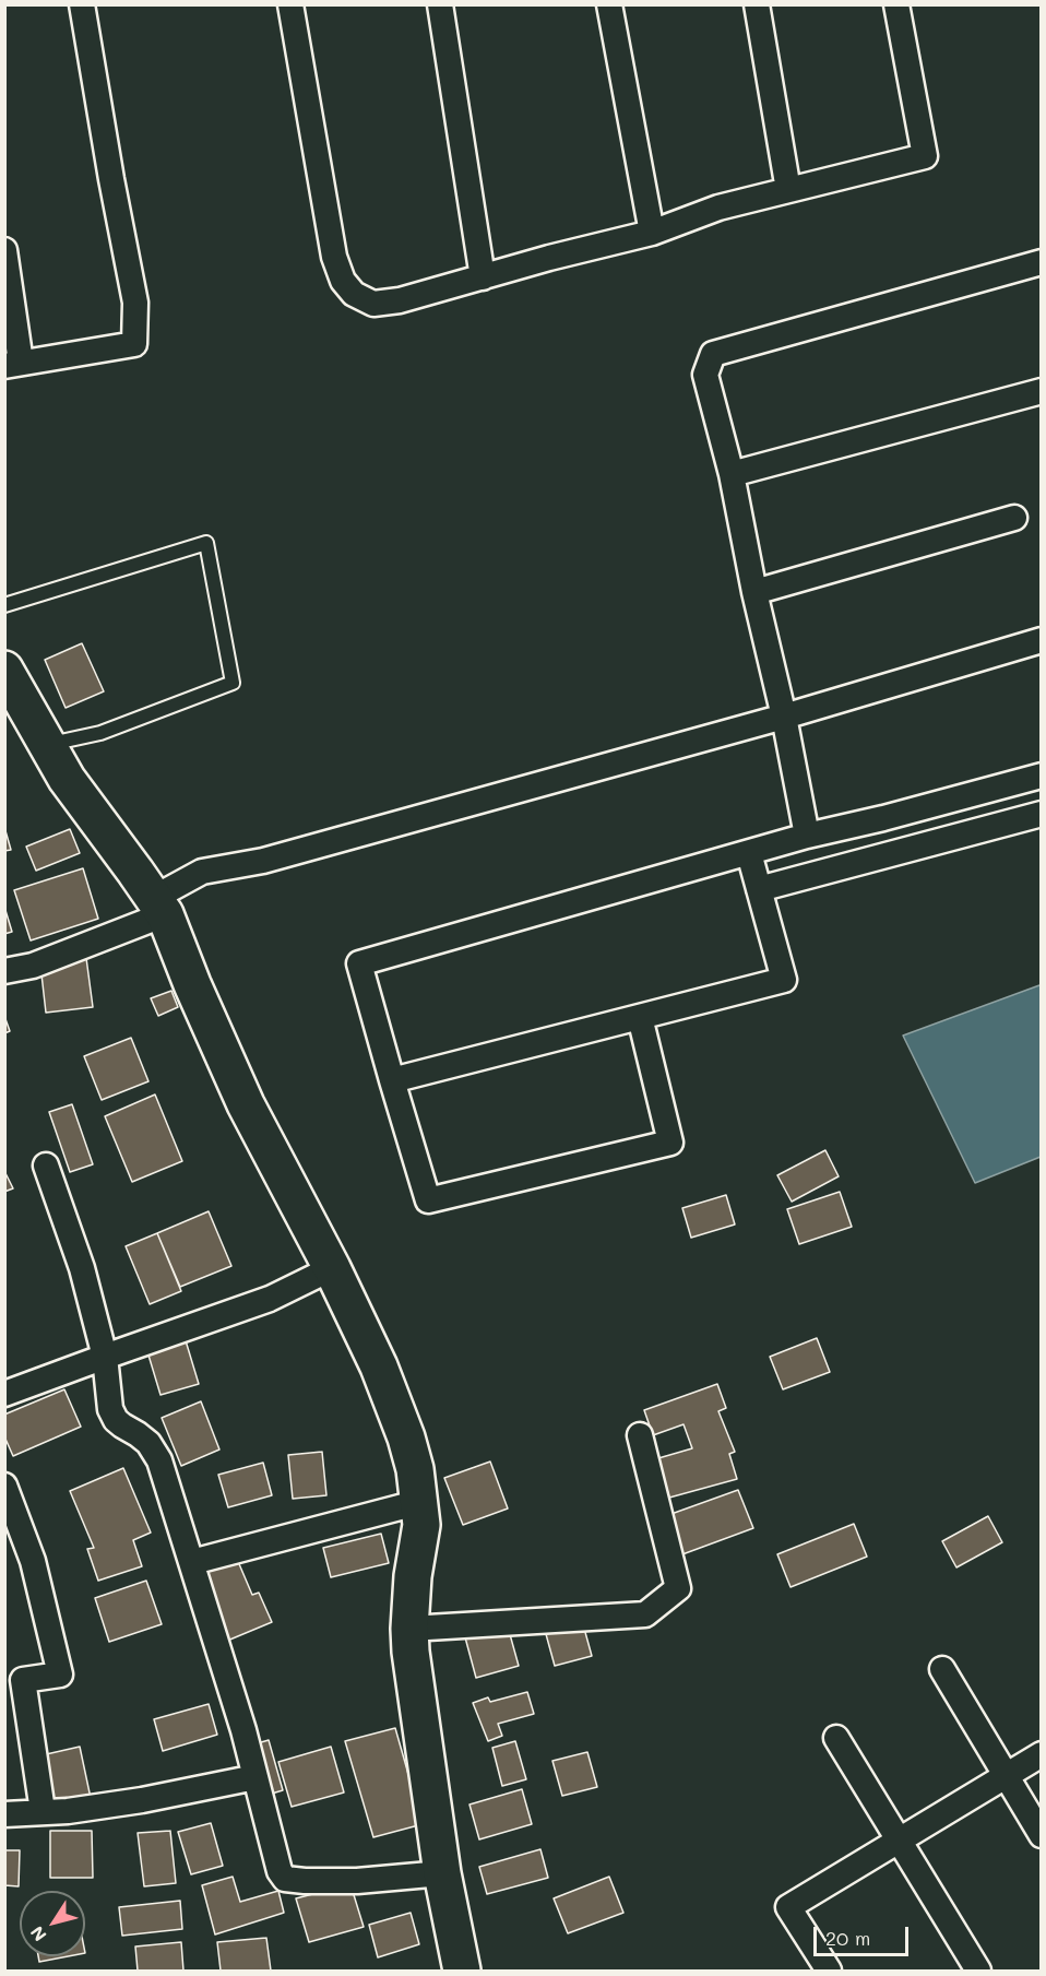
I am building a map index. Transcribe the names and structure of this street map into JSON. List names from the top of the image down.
{
  "scale_bar": "20 m",
  "north": "bottom left"
}
